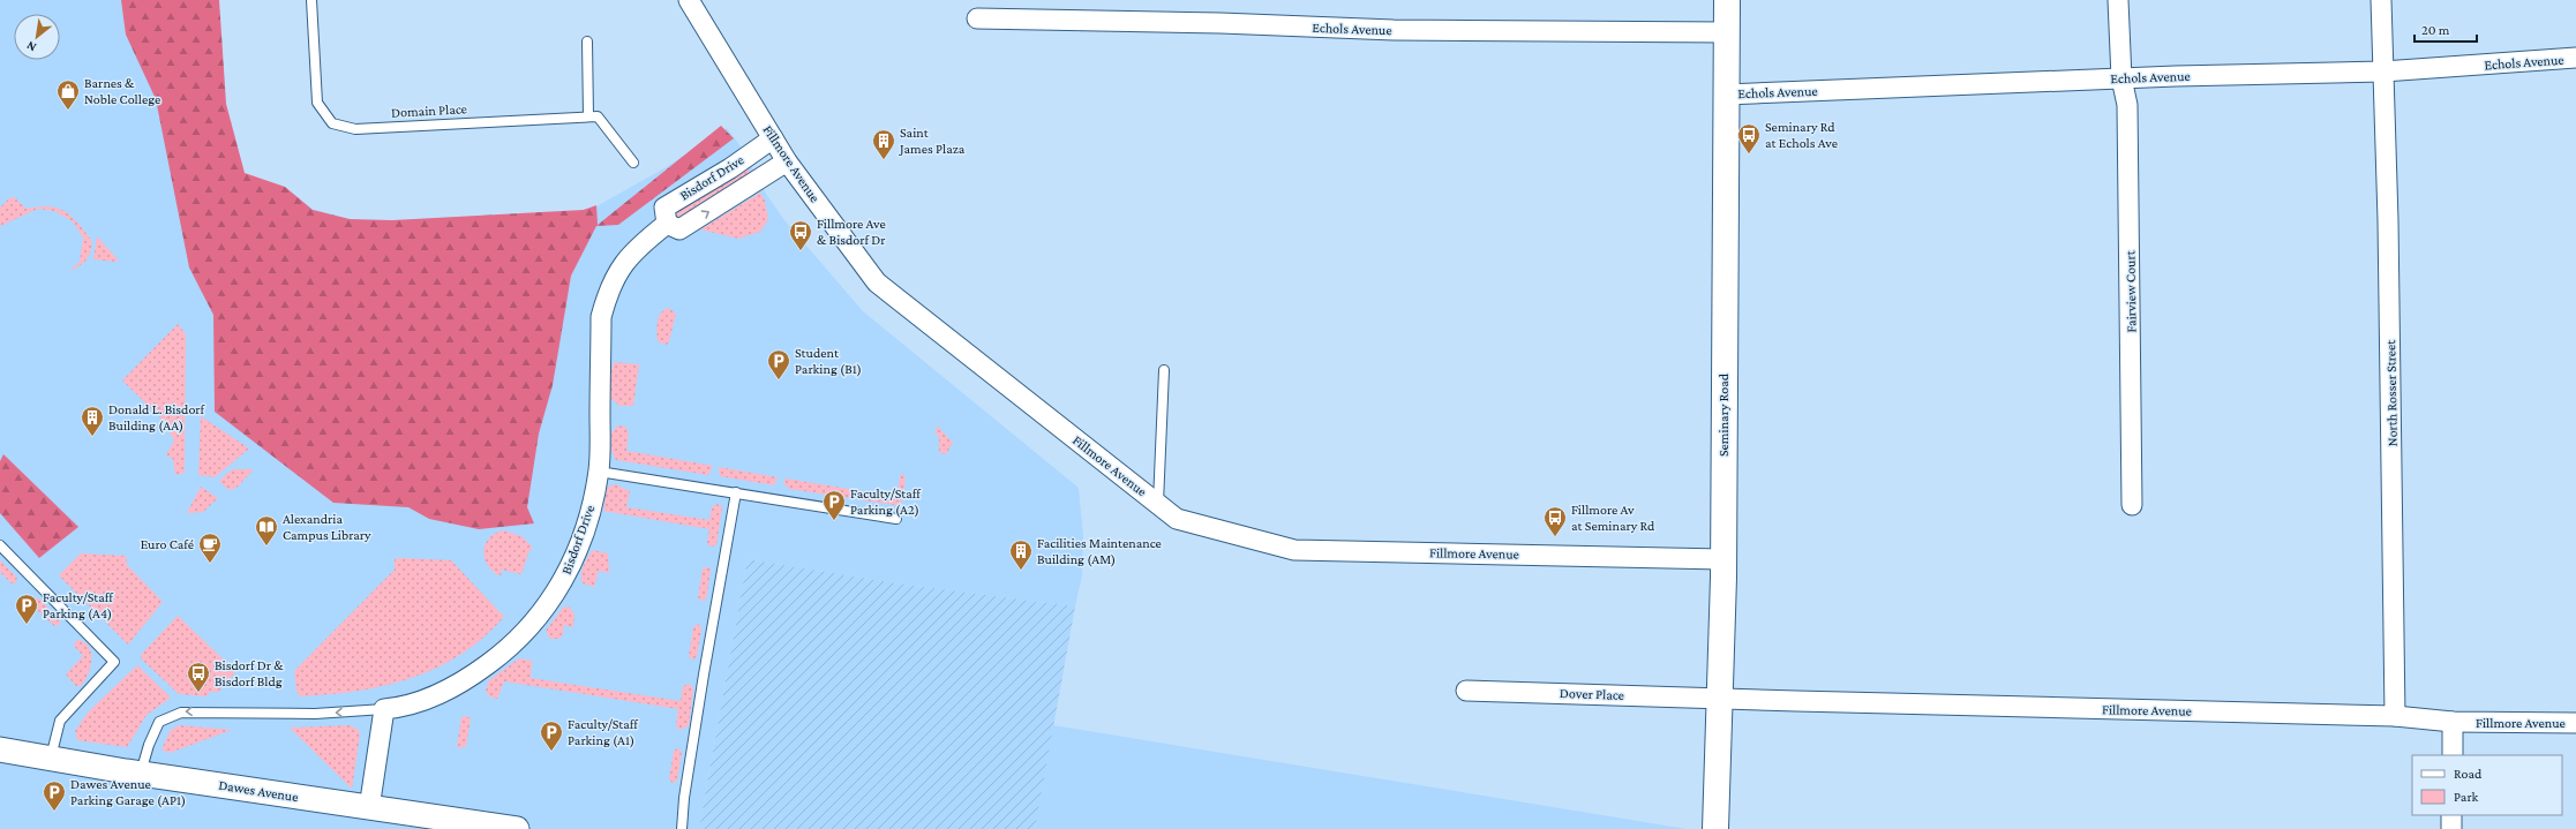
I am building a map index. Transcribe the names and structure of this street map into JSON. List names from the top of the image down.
{
  "streets": {
    "main road": ["Seminary Road"],
    "street": [
      "Echols Avenue",
      "Fillmore Avenue",
      "Bisdorf Drive",
      "Fairview Court",
      "North Rosser Street",
      "Dover Place",
      "Dawes Avenue"
    ],
    "lane": ["Domain Place"]
  },
  "crossings": [
    ["Echols Avenue", "Fairview Court"],
    ["Echols Avenue", "North Rosser Street"],
    ["Echols Avenue", "Seminary Road"],
    ["Fillmore Avenue", "Bisdorf Drive"],
    ["Fillmore Avenue", "North Rosser Street"],
    ["Fillmore Avenue", "Seminary Road"],
    ["Fillmore Avenue", "Dover Place"],
    ["Seminary Road", "Dover Place"]
  ],
  "places": {
    "shop": ["Barnes & Noble College"],
    "bus stop": [
      "Seminary Rd at Echols Ave",
      "Fillmore Ave & Bisdorf Dr",
      "Fillmore Av at Seminary Rd",
      "Bisdorf Dr & Bisdorf Bldg"
    ],
    "building": ["Saint James Plaza", "Donald L. Bisdorf Building (AA)", "Facilities Maintenance Building (AM)"],
    "parking": [
      "Student Parking (B1)",
      "Faculty/Staff Parking (A2)",
      "Faculty/Staff Parking (A4)",
      "Faculty/Staff Parking (A1)",
      "Dawes Avenue Parking Garage (AP1)"
    ],
    "library": ["Alexandria Campus Library"],
    "cafe": ["Euro Café"]
  },
  "legend": ["Road", "Park"],
  "scale_bar": "20 m",
  "north": "bottom left"
}
